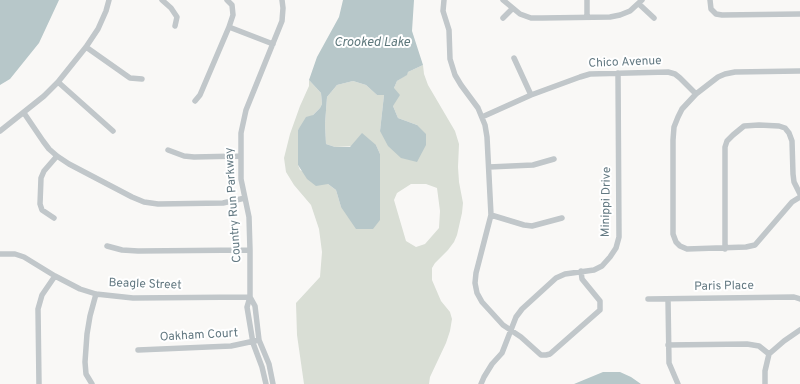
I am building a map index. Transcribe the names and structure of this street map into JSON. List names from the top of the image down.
{
  "streets": {
    "street": [
      "Chico Avenue",
      "Minippi Drive",
      "Country Run Parkway",
      "Beagle Street",
      "Paris Place",
      "Oakham Court"
    ]
  },
  "crossings": [
    ["Chico Avenue", "Minippi Drive"],
    ["Country Run Parkway", "Beagle Street"],
    ["Country Run Parkway", "Oakham Court"]
  ],
  "water": ["Crooked Lake"]
}
